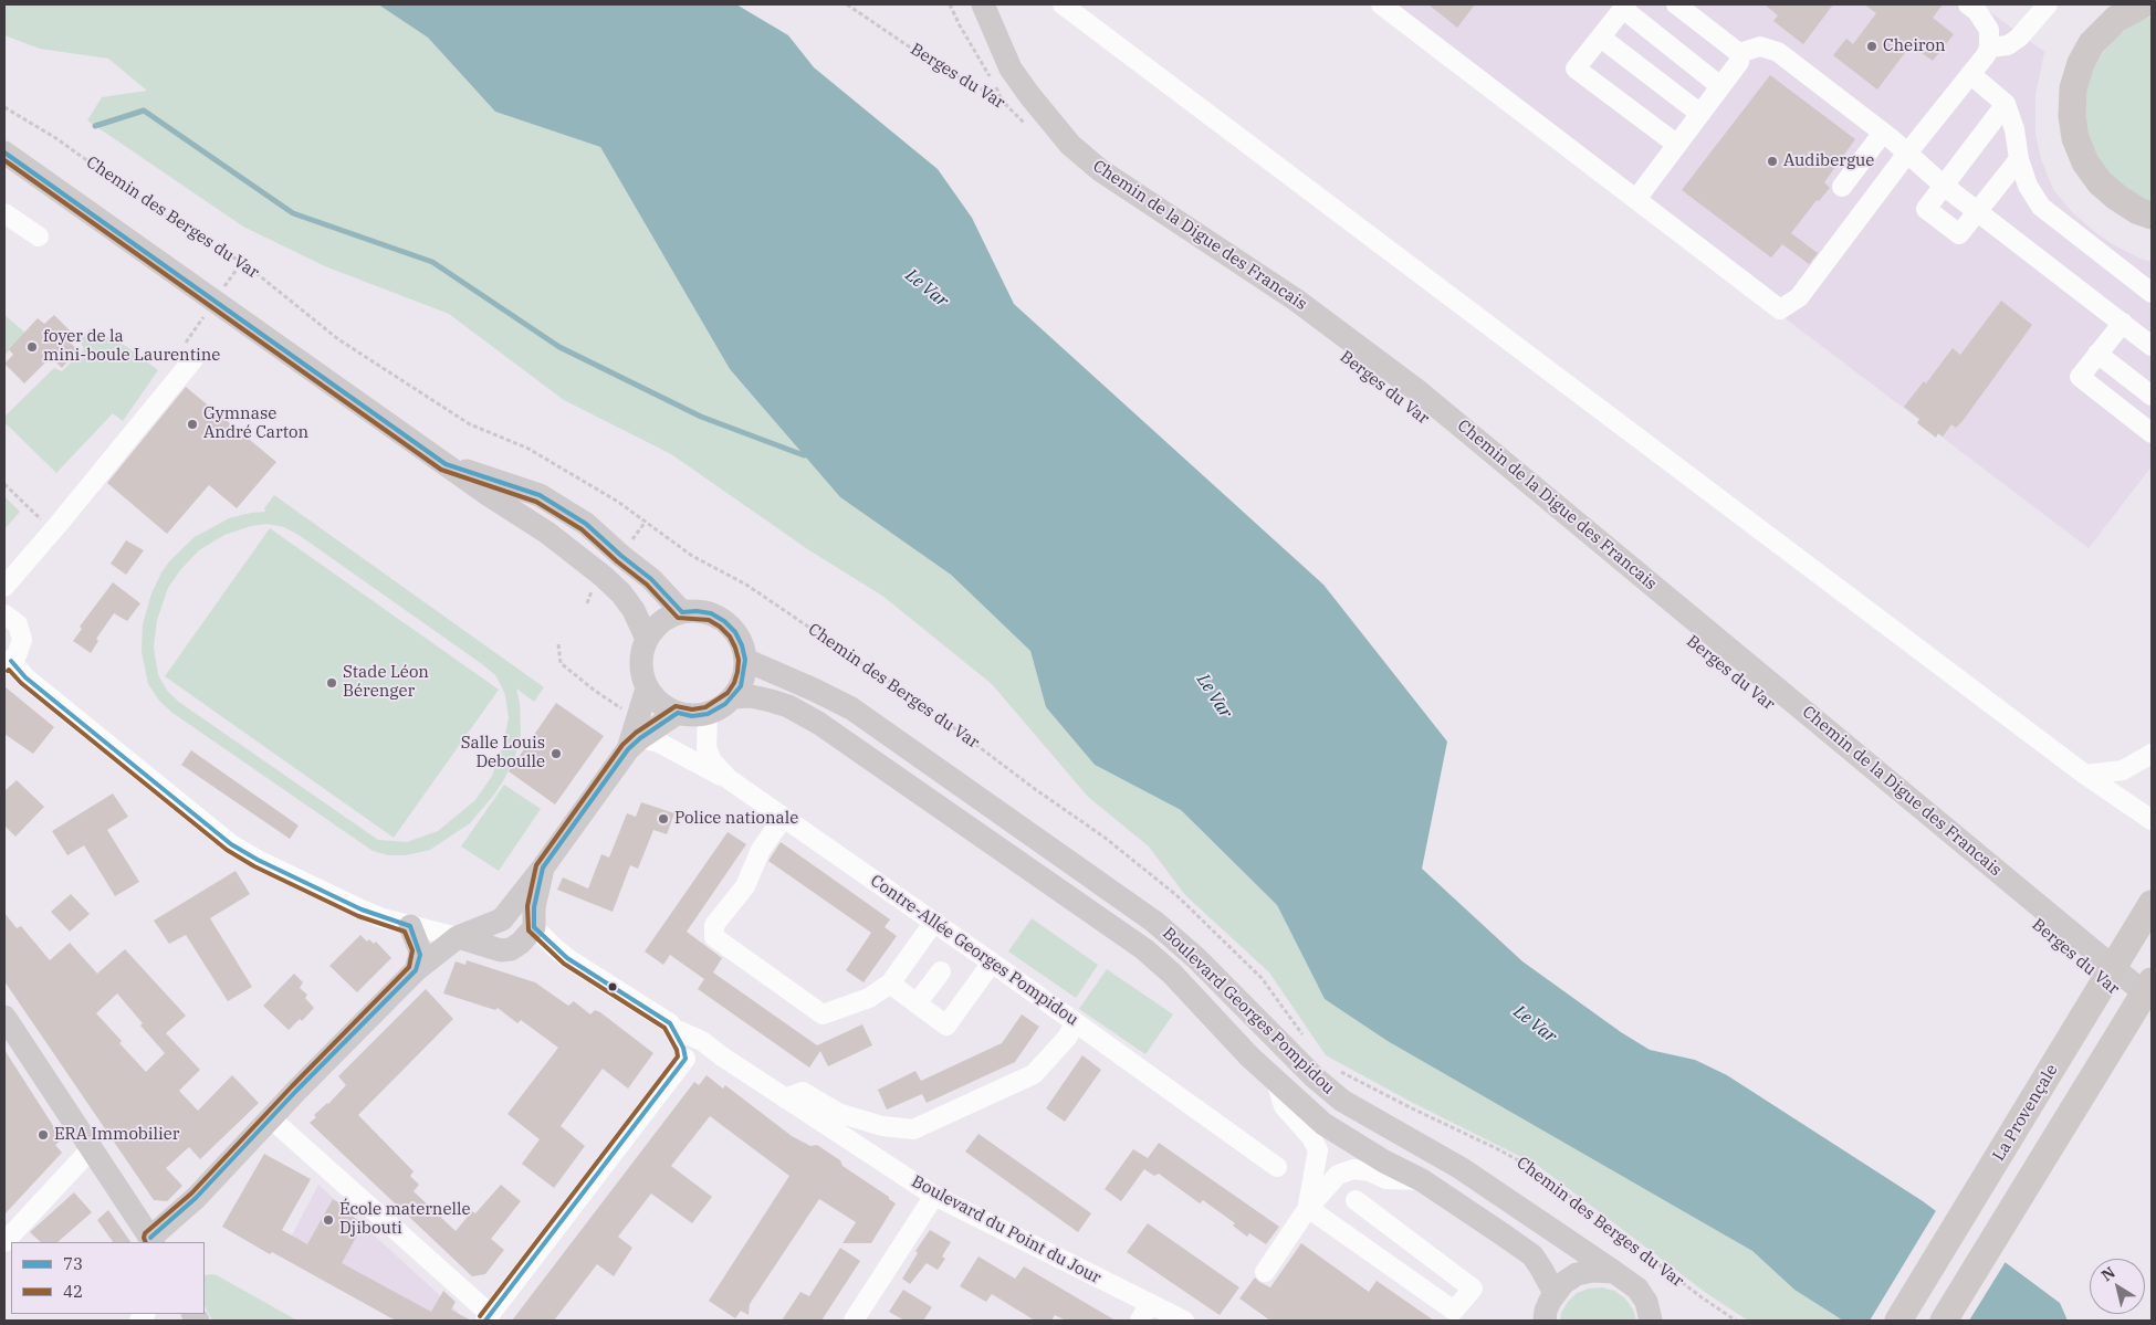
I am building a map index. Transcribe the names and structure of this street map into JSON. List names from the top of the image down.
{
  "streets": {
    "highway": ["La Provençale"],
    "main road": ["Chemin de la Digue des Francais", "Boulevard Georges Pompidou"],
    "street": ["Contre-Allée Georges Pompidou", "Boulevard du Point du Jour"],
    "path": ["Berges du Var", "Chemin des Berges du Var"]
  },
  "crossings": [
    ["Contre-Allée Georges Pompidou", "Boulevard Georges Pompidou"]
  ],
  "water": ["Le Var"],
  "places": [
    "Cheiron",
    "Audibergue",
    "foyer de la mini-boule Laurentine",
    "Gymnase André Carton",
    "Stade Léon Bérenger",
    "Salle Louis Deboulle",
    "Police nationale",
    "ERA Immobilier",
    "École maternelle Djibouti"
  ],
  "lines": ["transit line 73", "transit line 42"],
  "legend": ["73", "42"],
  "north": "top left"
}
